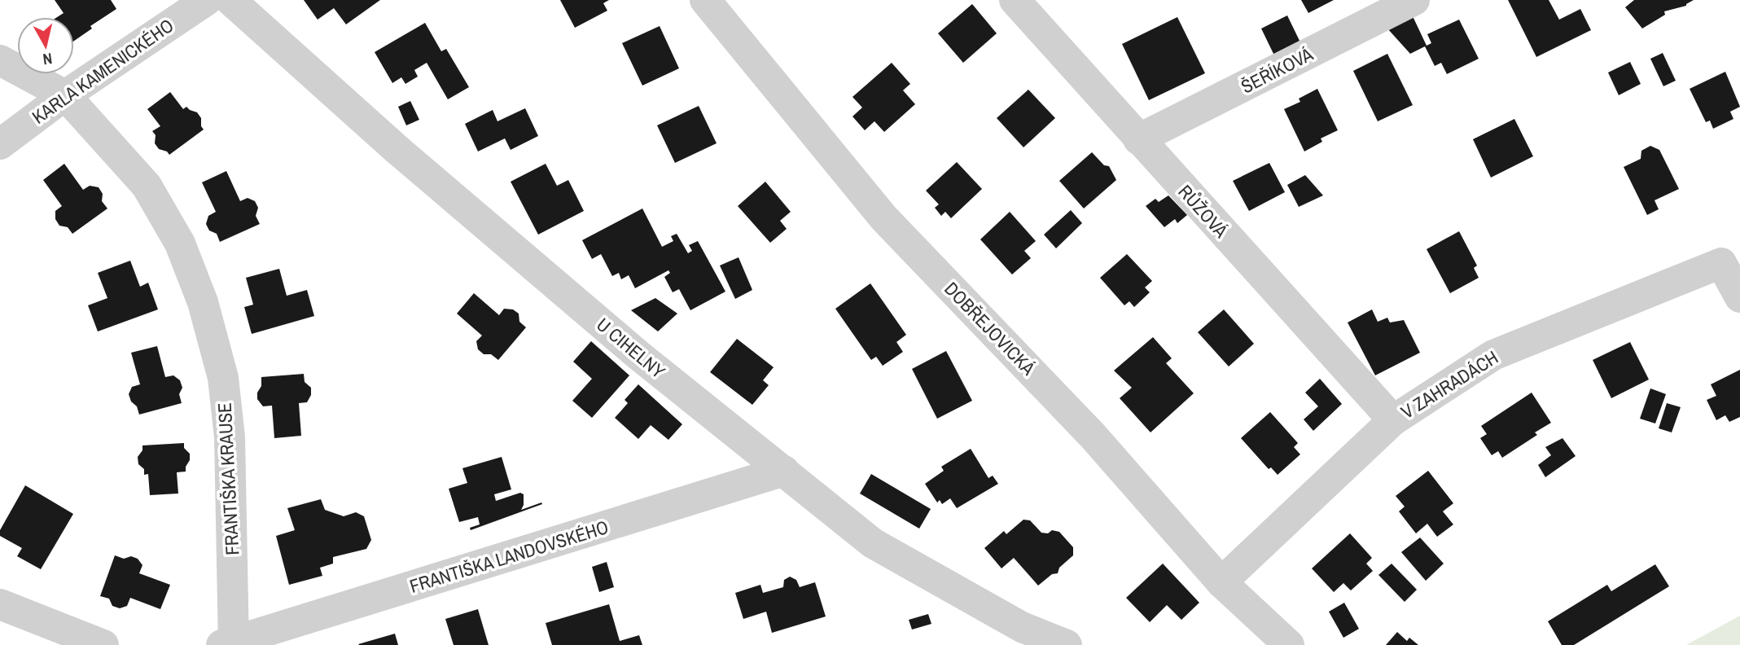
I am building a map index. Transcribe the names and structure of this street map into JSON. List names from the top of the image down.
{
  "streets": {
    "street": [
      "ŠEŘÍKOVÁ",
      "KARLA KAMENICKÉHO",
      "RŮŽOVÁ",
      "DOBŘEJOVICKÁ",
      "U CIHELNY",
      "V ZAHRADÁCH",
      "FRANTIŠKA KRAUSE",
      "FRANTIŠKA LANDOVSKÉHO"
    ]
  },
  "crossings": [
    ["ŠEŘÍKOVÁ", "RŮŽOVÁ"],
    ["KARLA KAMENICKÉHO", "FRANTIŠKA KRAUSE"],
    ["RŮŽOVÁ", "V ZAHRADÁCH"],
    ["DOBŘEJOVICKÁ", "V ZAHRADÁCH"],
    ["U CIHELNY", "FRANTIŠKA LANDOVSKÉHO"],
    ["FRANTIŠKA KRAUSE", "FRANTIŠKA LANDOVSKÉHO"]
  ],
  "north": "bottom"
}
